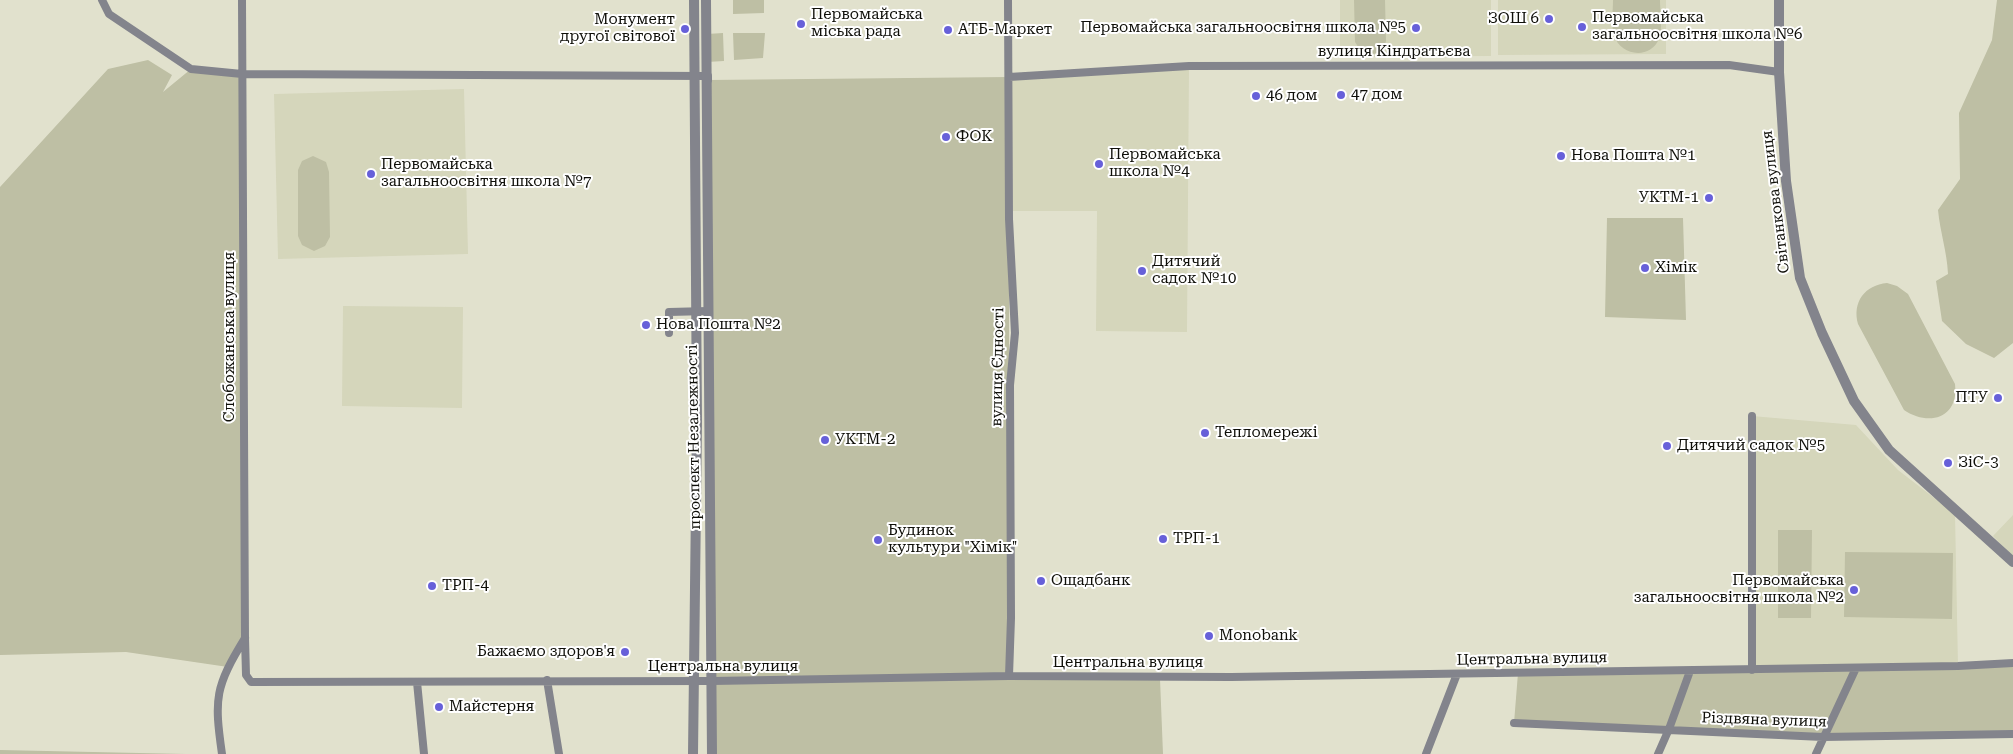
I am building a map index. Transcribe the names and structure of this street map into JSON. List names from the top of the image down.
{
  "streets": {
    "street": [
      "вулиця Кіндратьєва",
      "Світанкова вулиця",
      "Слобожанська вулиця",
      "вулиця Єдності",
      "проспект Незалежності",
      "Центральна вулиця",
      "Різдвяна вулиця"
    ]
  },
  "crossings": [
    ["вулиця Кіндратьєва", "Світанкова вулиця"],
    ["вулиця Кіндратьєва", "вулиця Єдності"],
    ["Слобожанська вулиця", "Центральна вулиця"],
    ["вулиця Єдності", "Центральна вулиця"],
    ["проспект Незалежності", "Центральна вулиця"]
  ],
  "places": [
    "ЗОШ 6",
    "Первомайська мiська рада",
    "Первомайська загальноосвітня школа №6",
    "Первомайська загальноосвітня школа №5",
    "Монумент другої світової",
    "АТБ-Маркет",
    "47 дом",
    "46 дом",
    "ФОК",
    "Нова Пошта №1",
    "Первомайська школа №4",
    "Первомайська загальноосвітня школа №7",
    "УКТМ-1",
    "Хімік",
    "Дитячий садок №10",
    "Нова Пошта №2",
    "ПТУ",
    "Тепломережі",
    "УКТМ-2",
    "Дитячий садок №5",
    "ЗіС-3",
    "ТРП-1",
    "Будинок культури \"Хімік\"",
    "Ощадбанк",
    "ТРП-4",
    "Первомайська загальноосвітня школа №2",
    "Monobank",
    "Бажаємо здоров'я",
    "Майстерня"
  ]
}
